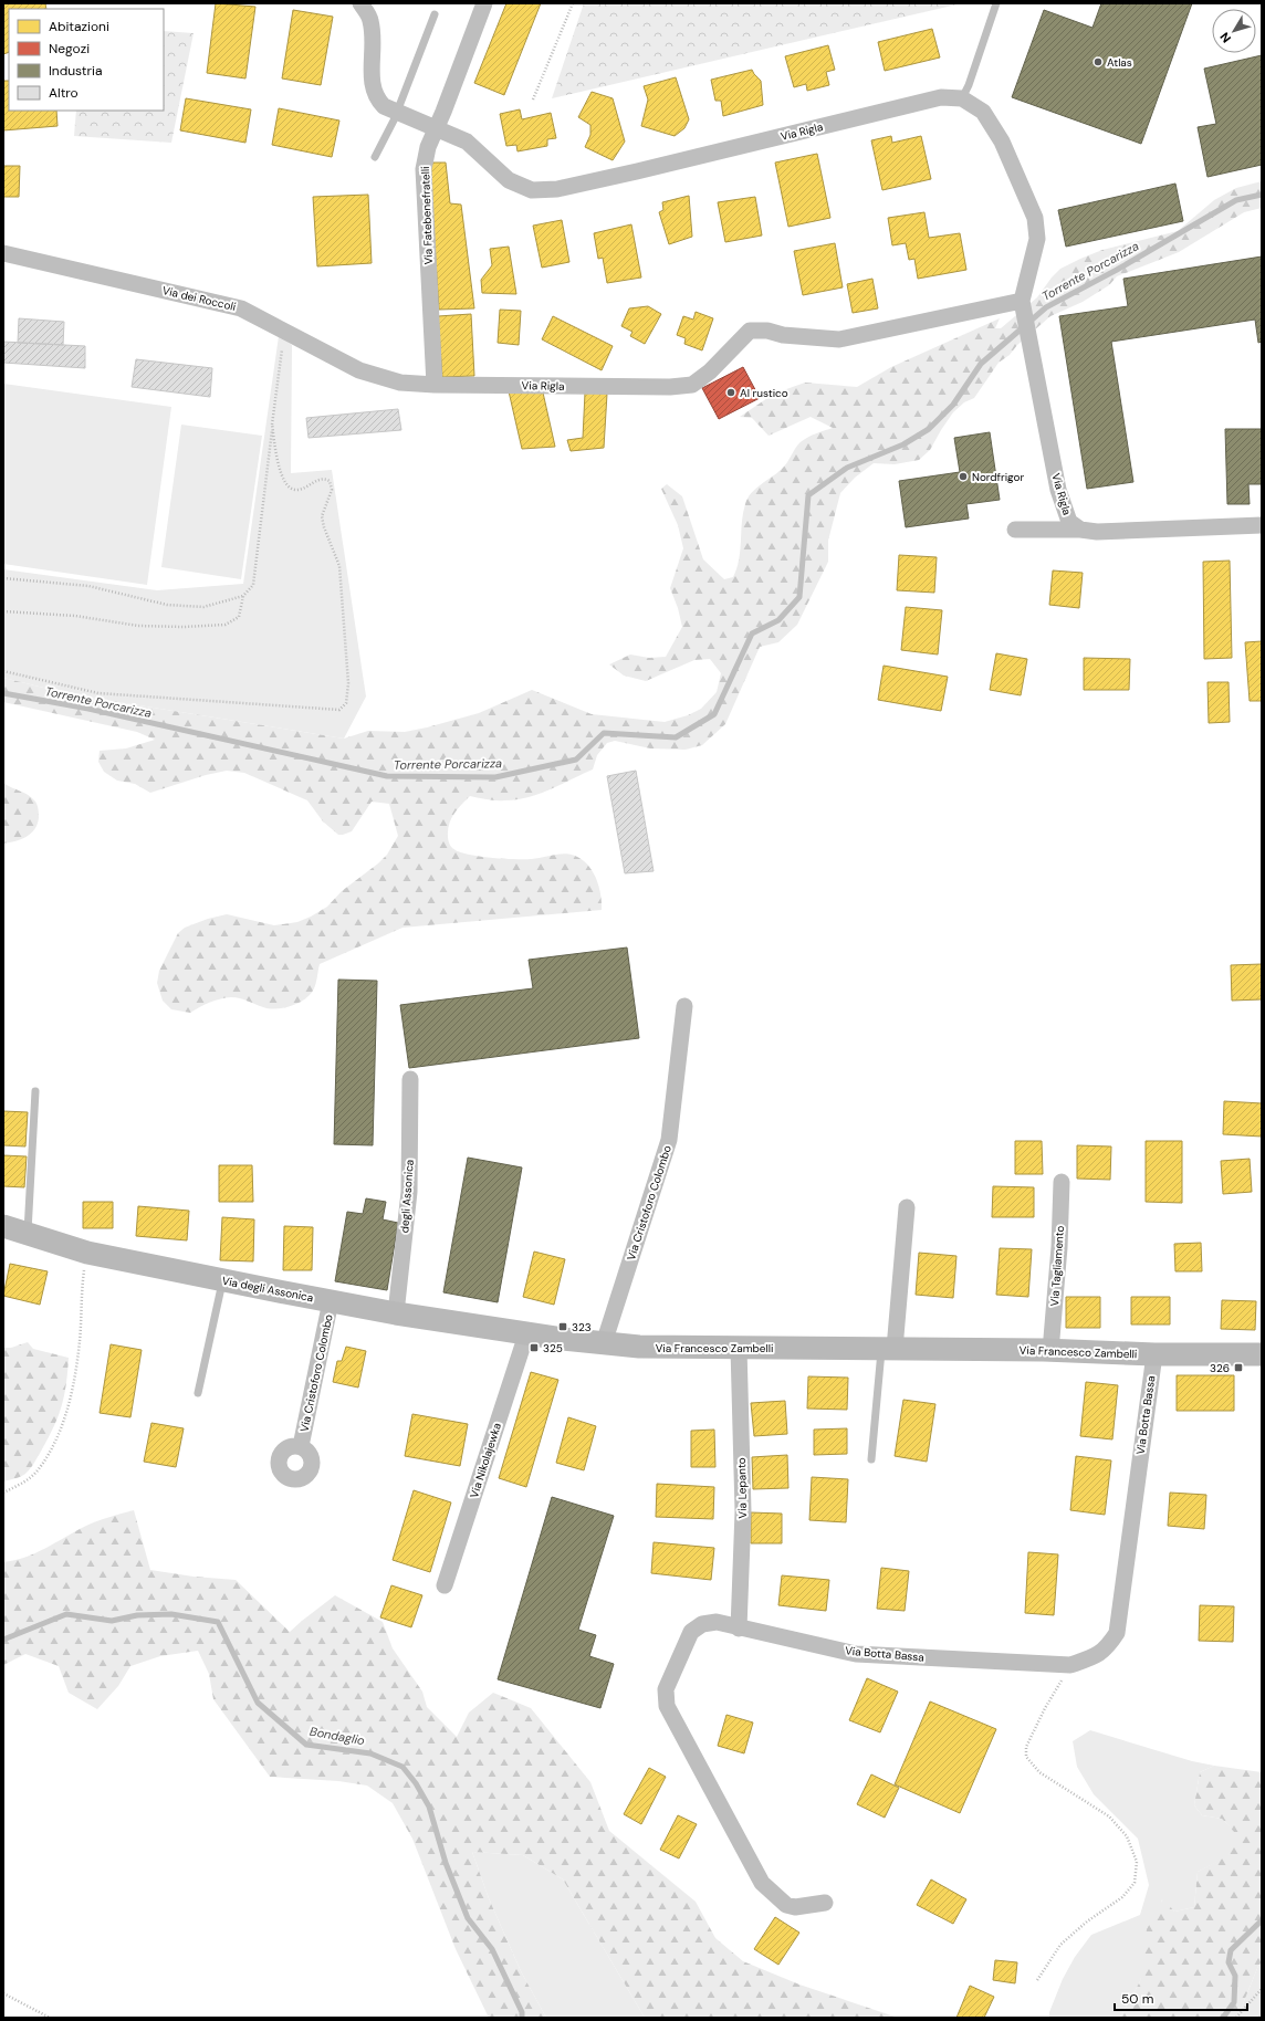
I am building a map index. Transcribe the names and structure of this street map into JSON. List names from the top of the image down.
{
  "streets": {
    "main road": ["Via degli Assonica", "Via Francesco Zambelli"],
    "street": [
      "Via Rigla",
      "Via Fatebenefratelli",
      "Via dei Roccoli",
      "degli Assonica",
      "Via Cristoforo Colombo",
      "Via Tagliamento",
      "Via Botta Bassa",
      "Via Nikolajewka",
      "Via Lepanto"
    ]
  },
  "crossings": [
    ["Via Rigla", "Via Fatebenefratelli"],
    ["Via Rigla", "Via dei Roccoli"],
    ["Via Fatebenefratelli", "Via dei Roccoli"],
    ["degli Assonica", "Via degli Assonica"],
    ["Via Cristoforo Colombo", "Via degli Assonica"],
    ["Via Cristoforo Colombo", "Via Francesco Zambelli"],
    ["Via Tagliamento", "Via Francesco Zambelli"],
    ["Via degli Assonica", "Via Francesco Zambelli"],
    ["Via degli Assonica", "Via Nikolajewka"],
    ["Via Francesco Zambelli", "Via Botta Bassa"],
    ["Via Francesco Zambelli", "Via Nikolajewka"],
    ["Via Francesco Zambelli", "Via Lepanto"],
    ["Via Botta Bassa", "Via Lepanto"]
  ],
  "water": ["Torrente Porcarizza", "Bondaglio"],
  "places": {
    "other": ["Atlas", "Al rustico", "Nordfrigor"],
    "transit": ["323", "325", "326"]
  },
  "legend": [
    "Abitazioni",
    "Negozi",
    "Industria",
    "Altro"
  ],
  "scale_bar": "50 m",
  "north": "bottom left"
}
